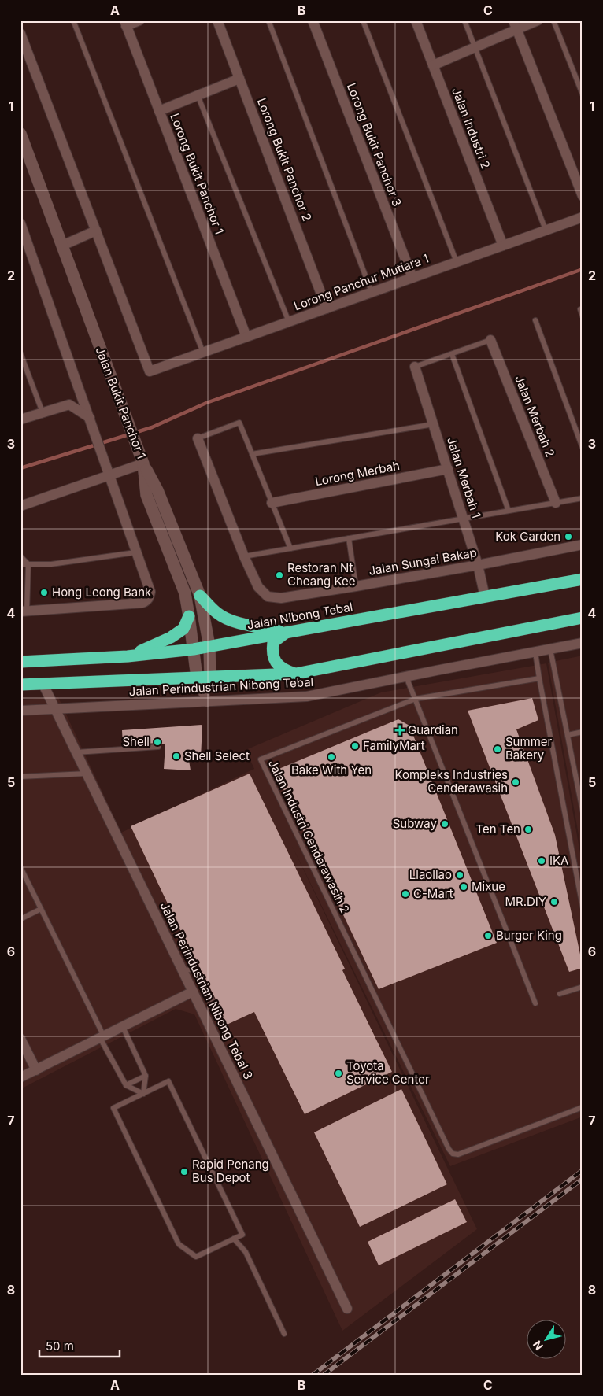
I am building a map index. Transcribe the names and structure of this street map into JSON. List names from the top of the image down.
{
  "streets": {
    "highway": ["Jalan Nibong Tebal"],
    "street": [
      "Jalan Industri 2",
      "Lorong Bukit Panchor 3",
      "Lorong Bukit Panchor 2",
      "Lorong Bukit Panchor 1",
      "Lorong Panchur Mutiara 1",
      "Jalan Bukit Panchor 1",
      "Jalan Merbah 2",
      "Lorong Merbah",
      "Jalan Merbah 1",
      "Jalan Sungai Bakap",
      "Jalan Perindustrian Nibong Tebal",
      "Jalan Perindustrian Nibong Tebal 3"
    ],
    "lane": ["Jalan Industri Cenderawasih 2"]
  },
  "crossings": [
    ["Jalan Industri 2", "Lorong Panchur Mutiara 1"],
    ["Lorong Bukit Panchor 3", "Lorong Panchur Mutiara 1"],
    ["Lorong Bukit Panchor 2", "Lorong Panchur Mutiara 1"],
    ["Lorong Bukit Panchor 1", "Lorong Panchur Mutiara 1"],
    ["Jalan Bukit Panchor 1", "Jalan Nibong Tebal"],
    ["Lorong Merbah", "Jalan Merbah 1"],
    ["Jalan Merbah 1", "Jalan Sungai Bakap"],
    ["Jalan Merbah 1", "Jalan Nibong Tebal"],
    ["Jalan Perindustrian Nibong Tebal", "Jalan Perindustrian Nibong Tebal 3"]
  ],
  "places": {
    "other": [
      "Kok Garden",
      "Restoran Nt Cheang Kee",
      "Hong Leong Bank",
      "Shell",
      "FamilyMart",
      "Summer Bakery",
      "Shell Select",
      "Bake With Yen",
      "Kompleks Industries Cenderawasih",
      "Subway",
      "Ten Ten",
      "IKA",
      "Llaollao",
      "Mixue",
      "C-Mart",
      "MR.DIY",
      "Burger King",
      "Toyota Service Center",
      "Rapid Penang Bus Depot"
    ],
    "health": ["Guardian"]
  },
  "scale_bar": "50 m",
  "north": "bottom left",
  "grid": {
    "columns": ["A", "B", "C"],
    "rows": [
      "1",
      "2",
      "3",
      "4",
      "5",
      "6",
      "7",
      "8"
    ]
  }
}
